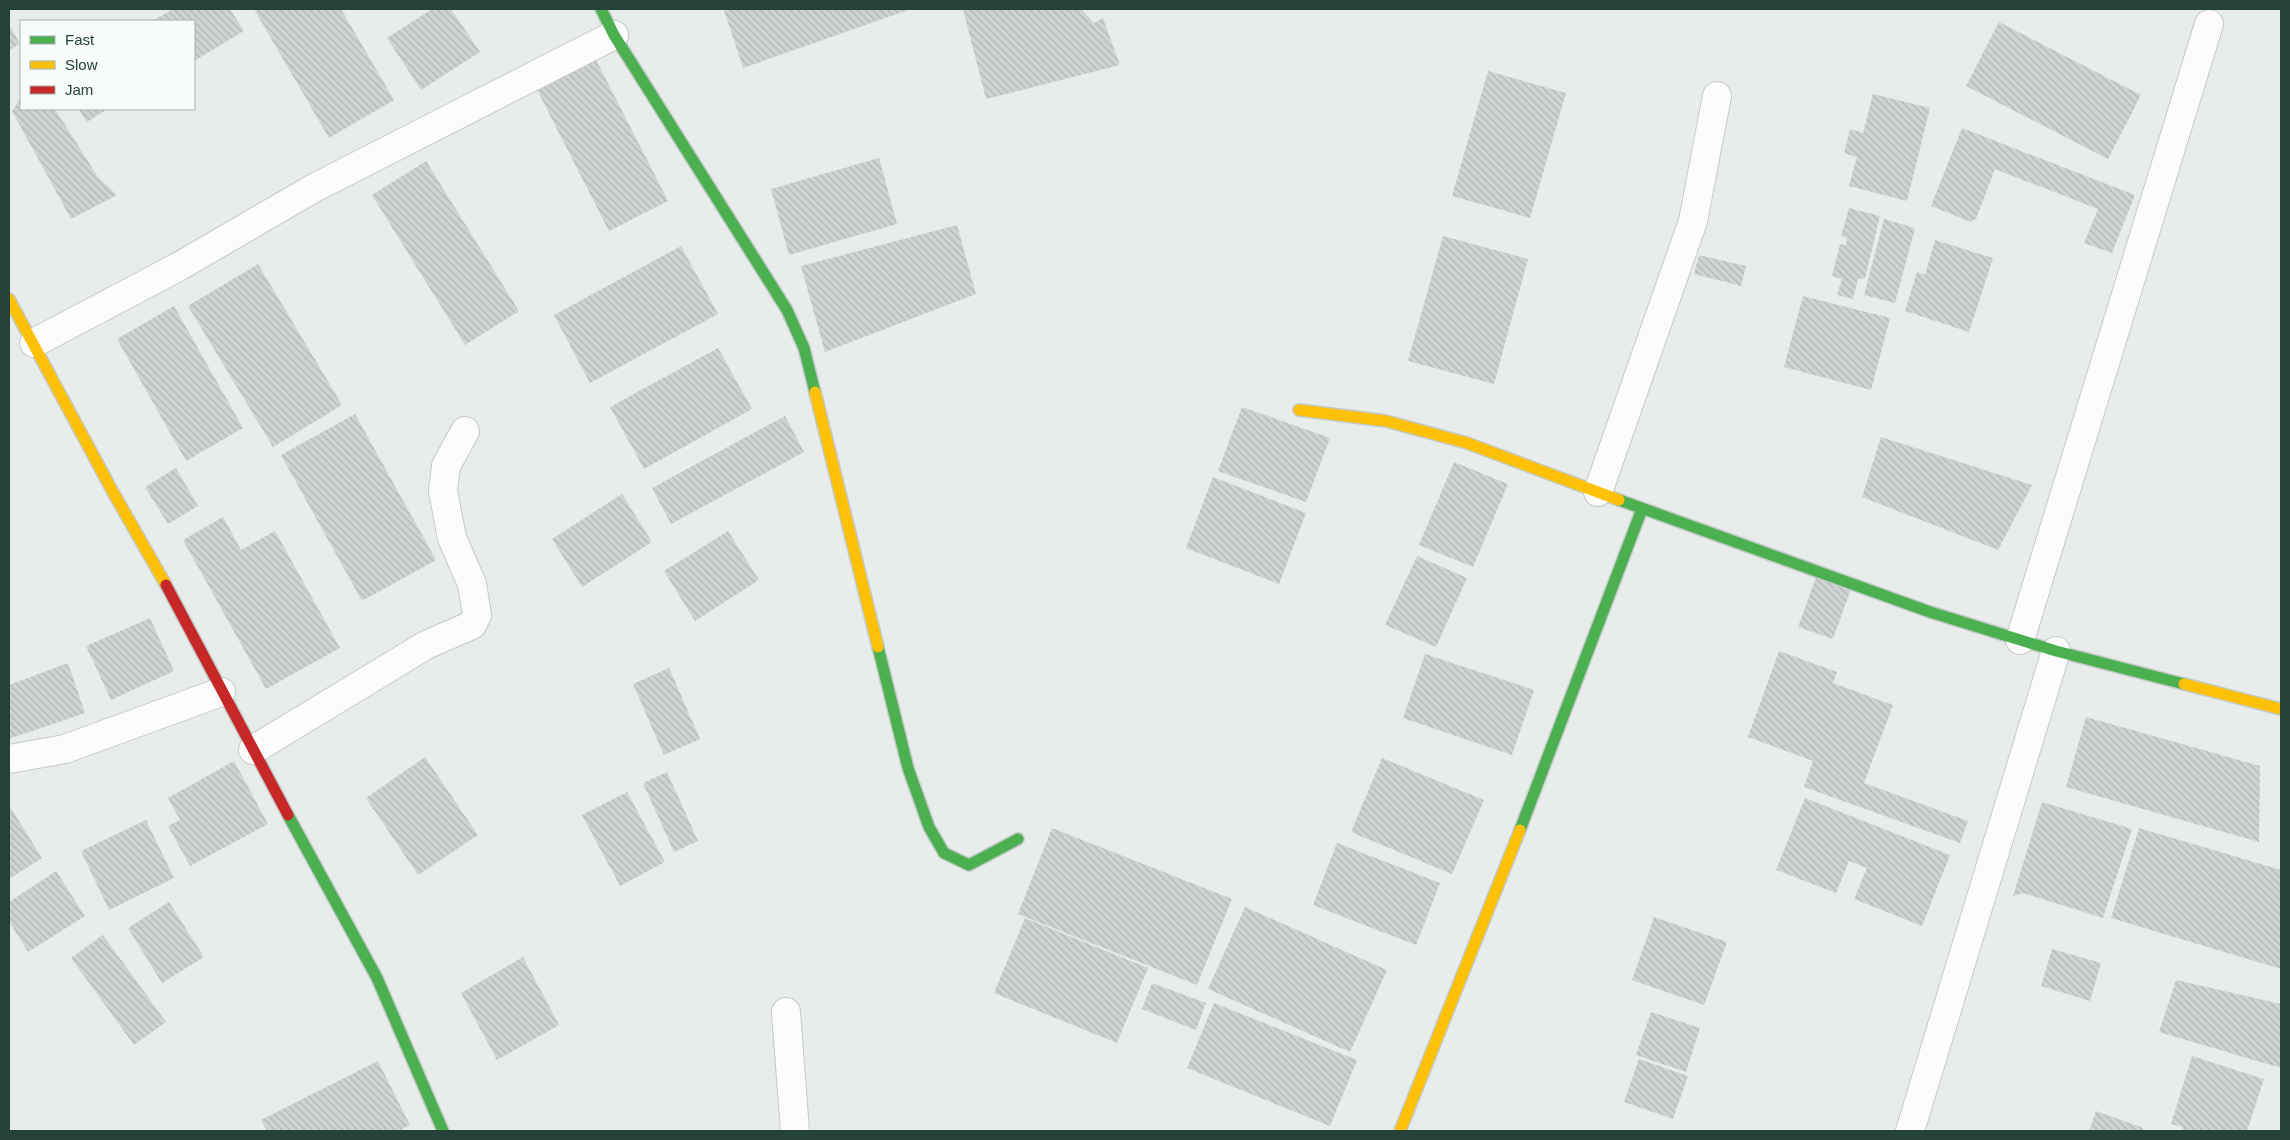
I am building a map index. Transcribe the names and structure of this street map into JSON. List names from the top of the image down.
{
  "legend": ["Fast", "Slow", "Jam"]
}
